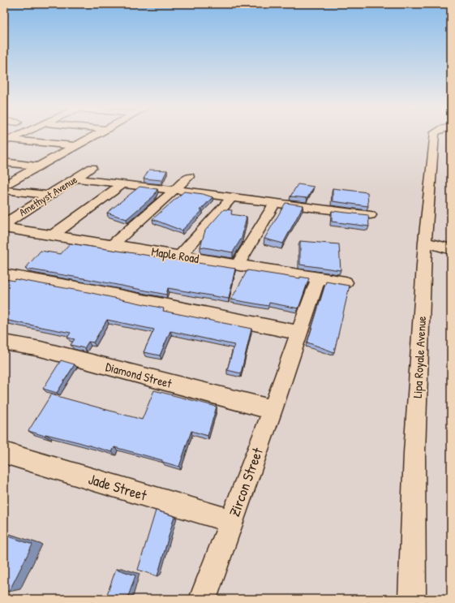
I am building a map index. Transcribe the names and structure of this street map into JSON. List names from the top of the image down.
{
  "streets": {
    "street": [
      "Amethyst Avenue",
      "Maple Road",
      "Lipa Royale Avenue",
      "Diamond Street",
      "Zircon Street",
      "Jade Street"
    ]
  },
  "crossings": [
    ["Maple Road", "Zircon Street"],
    ["Diamond Street", "Zircon Street"],
    ["Zircon Street", "Jade Street"]
  ]
}
